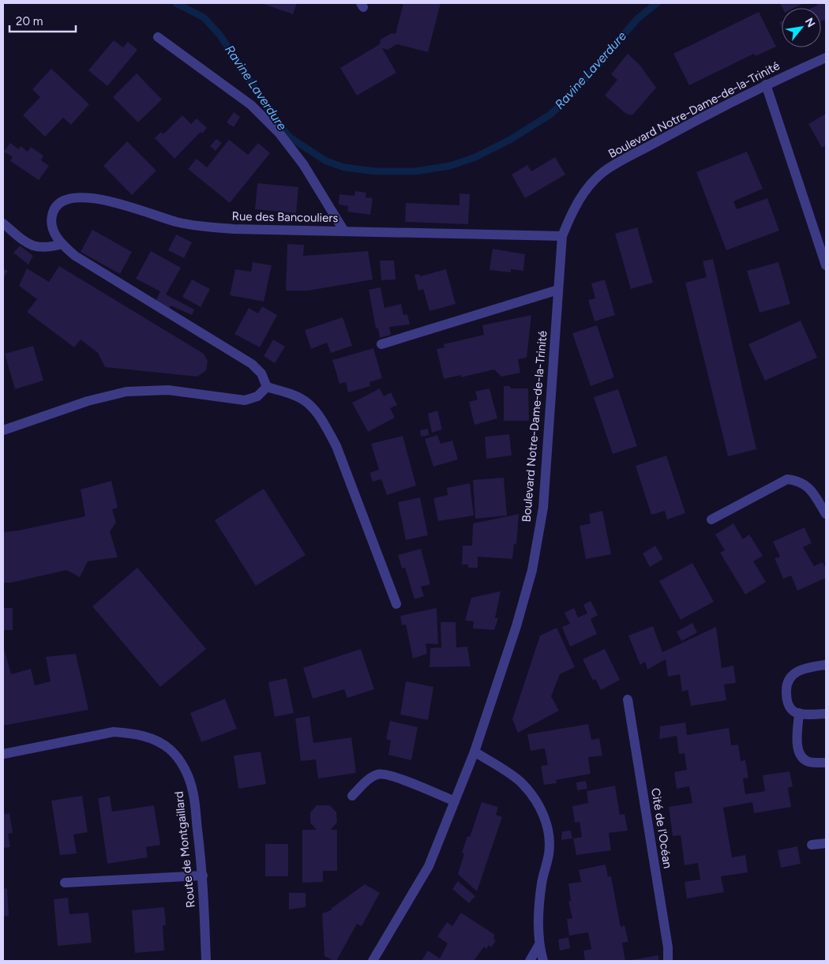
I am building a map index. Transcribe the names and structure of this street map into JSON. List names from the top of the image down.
{
  "streets": {
    "street": [
      "Boulevard Notre-Dame-de-la-Trinité",
      "Rue des Bancouliers",
      "Cité de l'Océan",
      "Route de Montgaillard"
    ]
  },
  "crossings": [
    ["Boulevard Notre-Dame-de-la-Trinité", "Rue des Bancouliers"]
  ],
  "water": ["Ravine Laverdure"],
  "scale_bar": "20 m",
  "north": "top right"
}
